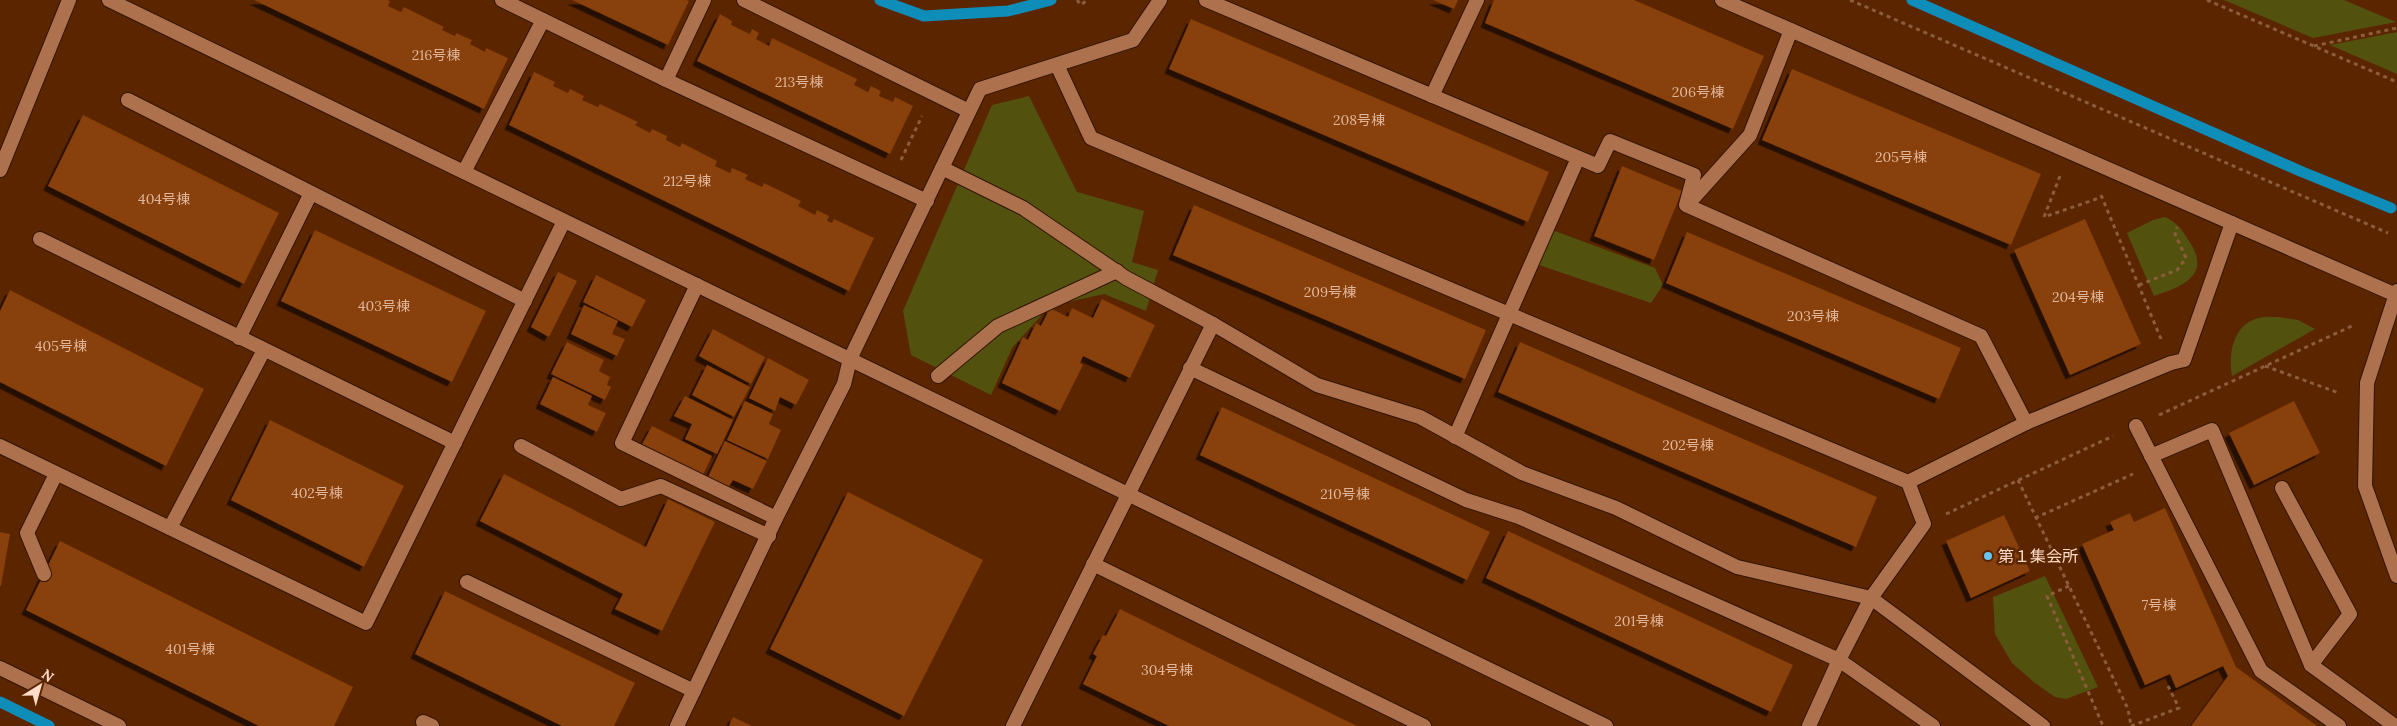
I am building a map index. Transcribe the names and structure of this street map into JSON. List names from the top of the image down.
{
  "places": ["第１集会所"],
  "house_numbers": [
    "216号棟",
    "213号棟",
    "206号棟",
    "208号棟",
    "205号棟",
    "212号棟",
    "404号棟",
    "209号棟",
    "204号棟",
    "403号棟",
    "203号棟",
    "405号棟",
    "202号棟",
    "402号棟",
    "210号棟",
    "7号棟",
    "201号棟",
    "401号棟",
    "304号棟"
  ],
  "north": "top right"
}
